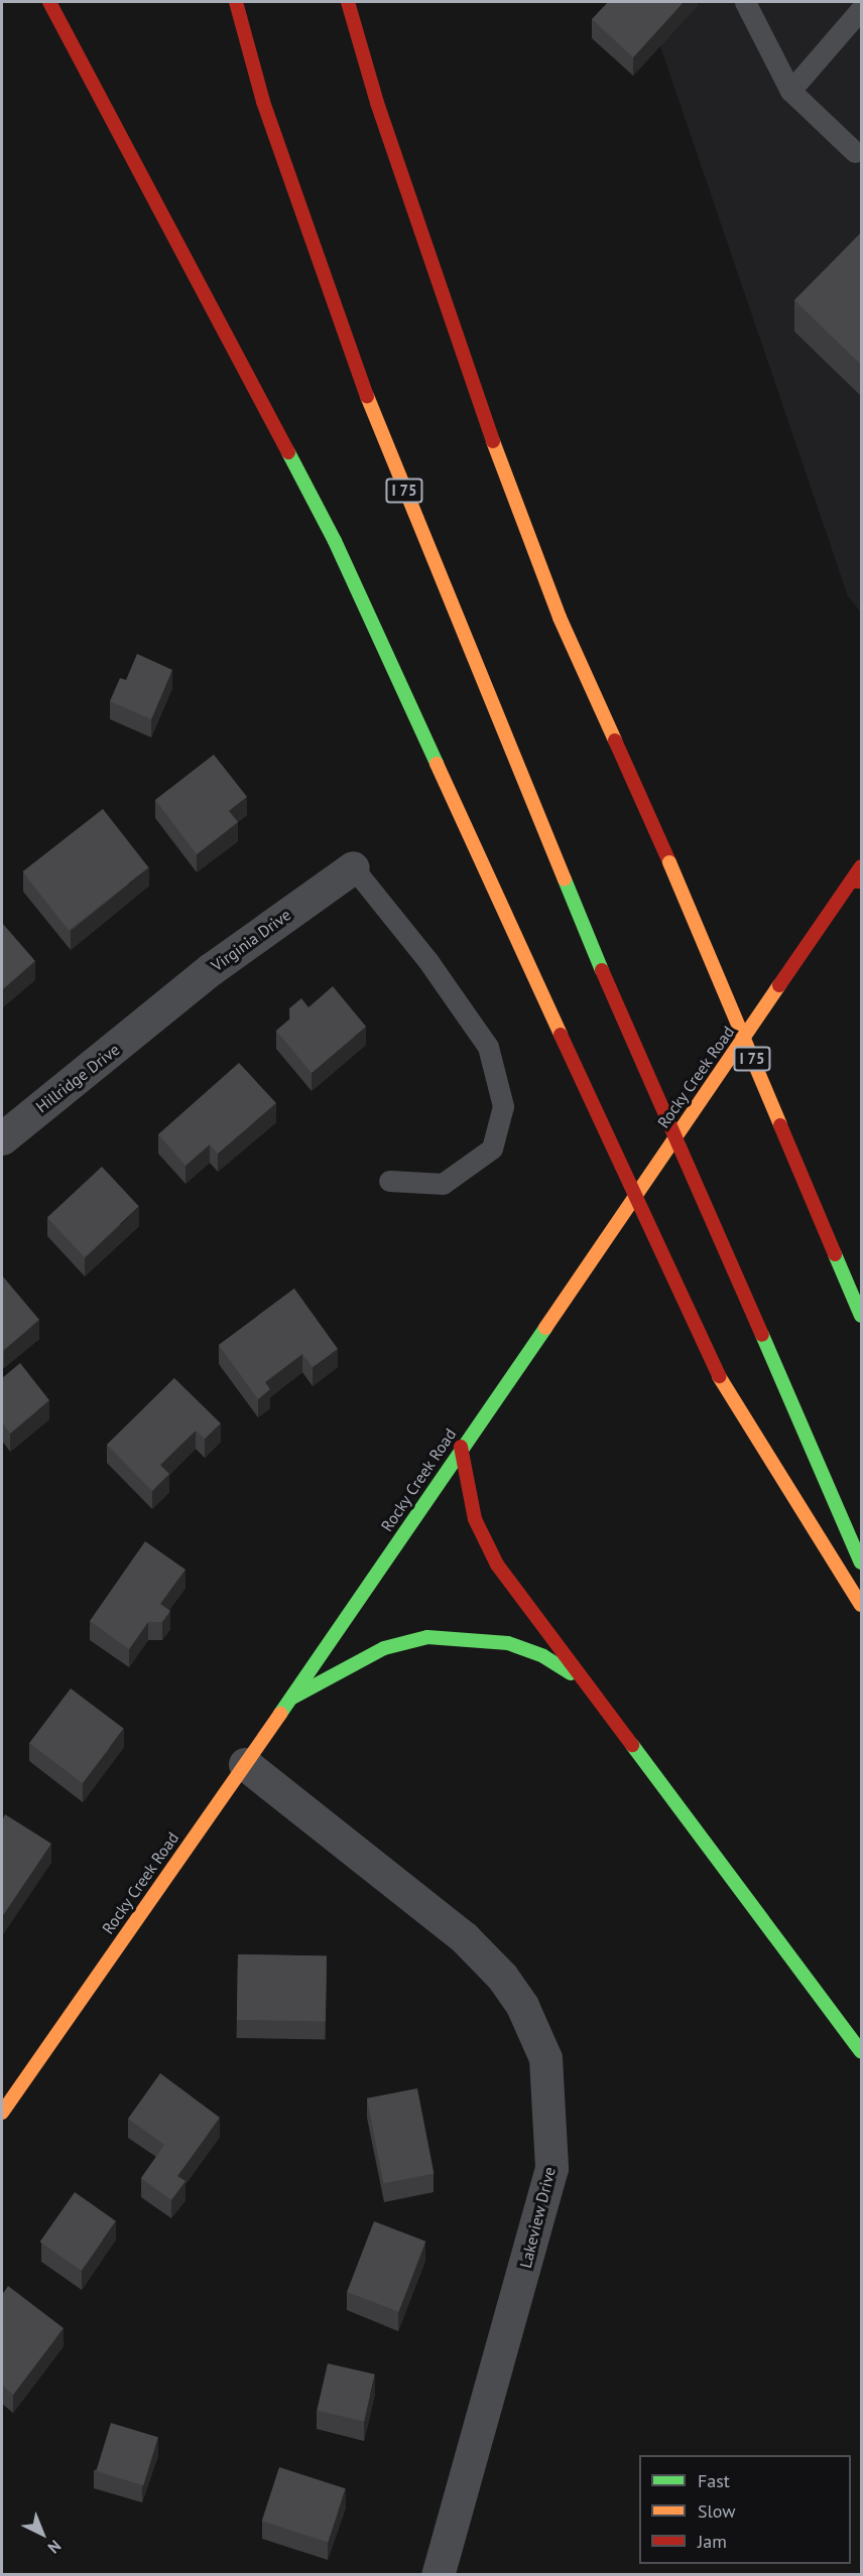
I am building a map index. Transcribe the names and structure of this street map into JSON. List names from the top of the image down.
{
  "streets": {
    "main road": ["I 75", "Rocky Creek Road"],
    "street": ["Virginia Drive", "Hillridge Drive", "Lakeview Drive"]
  },
  "crossings": [
    ["Virginia Drive", "Hillridge Drive"],
    ["Rocky Creek Road", "Lakeview Drive"]
  ],
  "legend": ["Fast", "Slow", "Jam"],
  "north": "bottom right"
}
